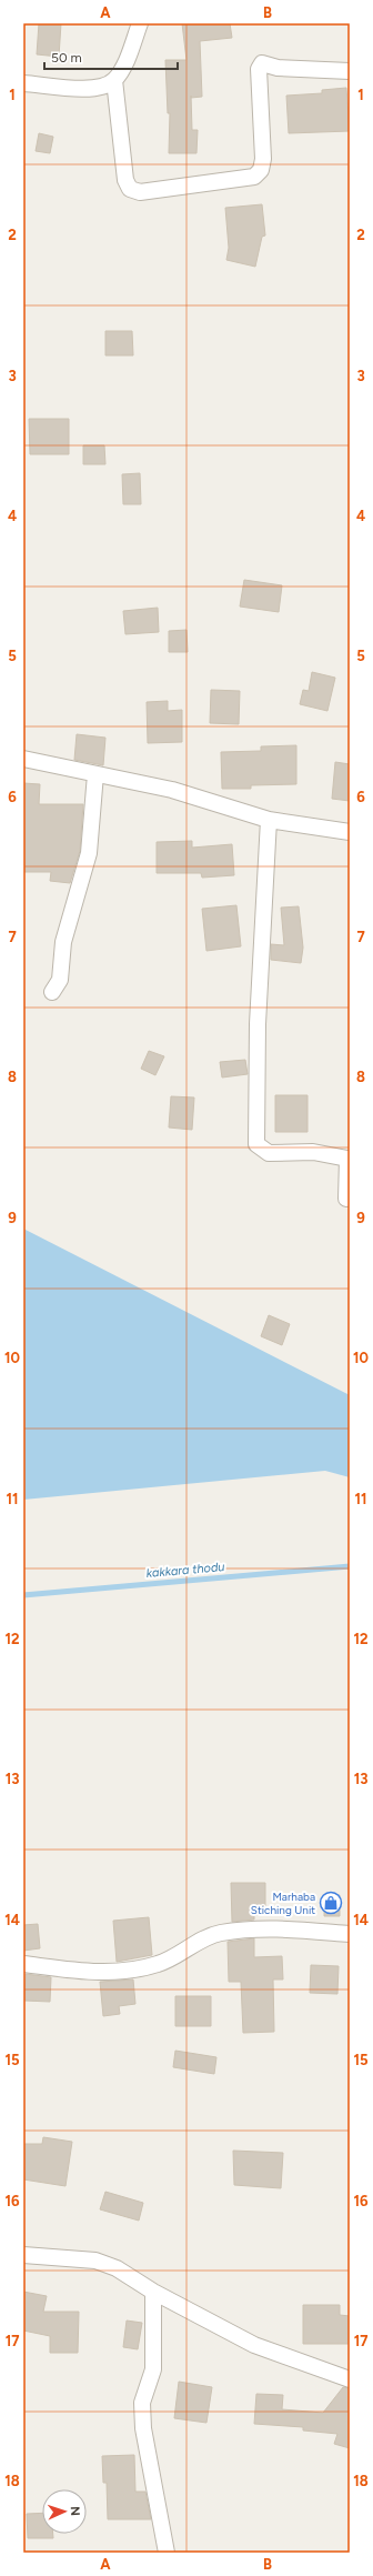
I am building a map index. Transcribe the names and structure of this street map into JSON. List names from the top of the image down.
{
  "water": ["kakkara thodu"],
  "places": {
    "shop": ["Marhaba Stiching Unit"]
  },
  "scale_bar": "50 m",
  "north": "right",
  "grid": {
    "columns": ["A", "B"],
    "rows": [
      "1",
      "2",
      "3",
      "4",
      "5",
      "6",
      "7",
      "8",
      "9",
      "10",
      "11",
      "12",
      "13",
      "14",
      "15",
      "16",
      "17",
      "18"
    ]
  }
}
